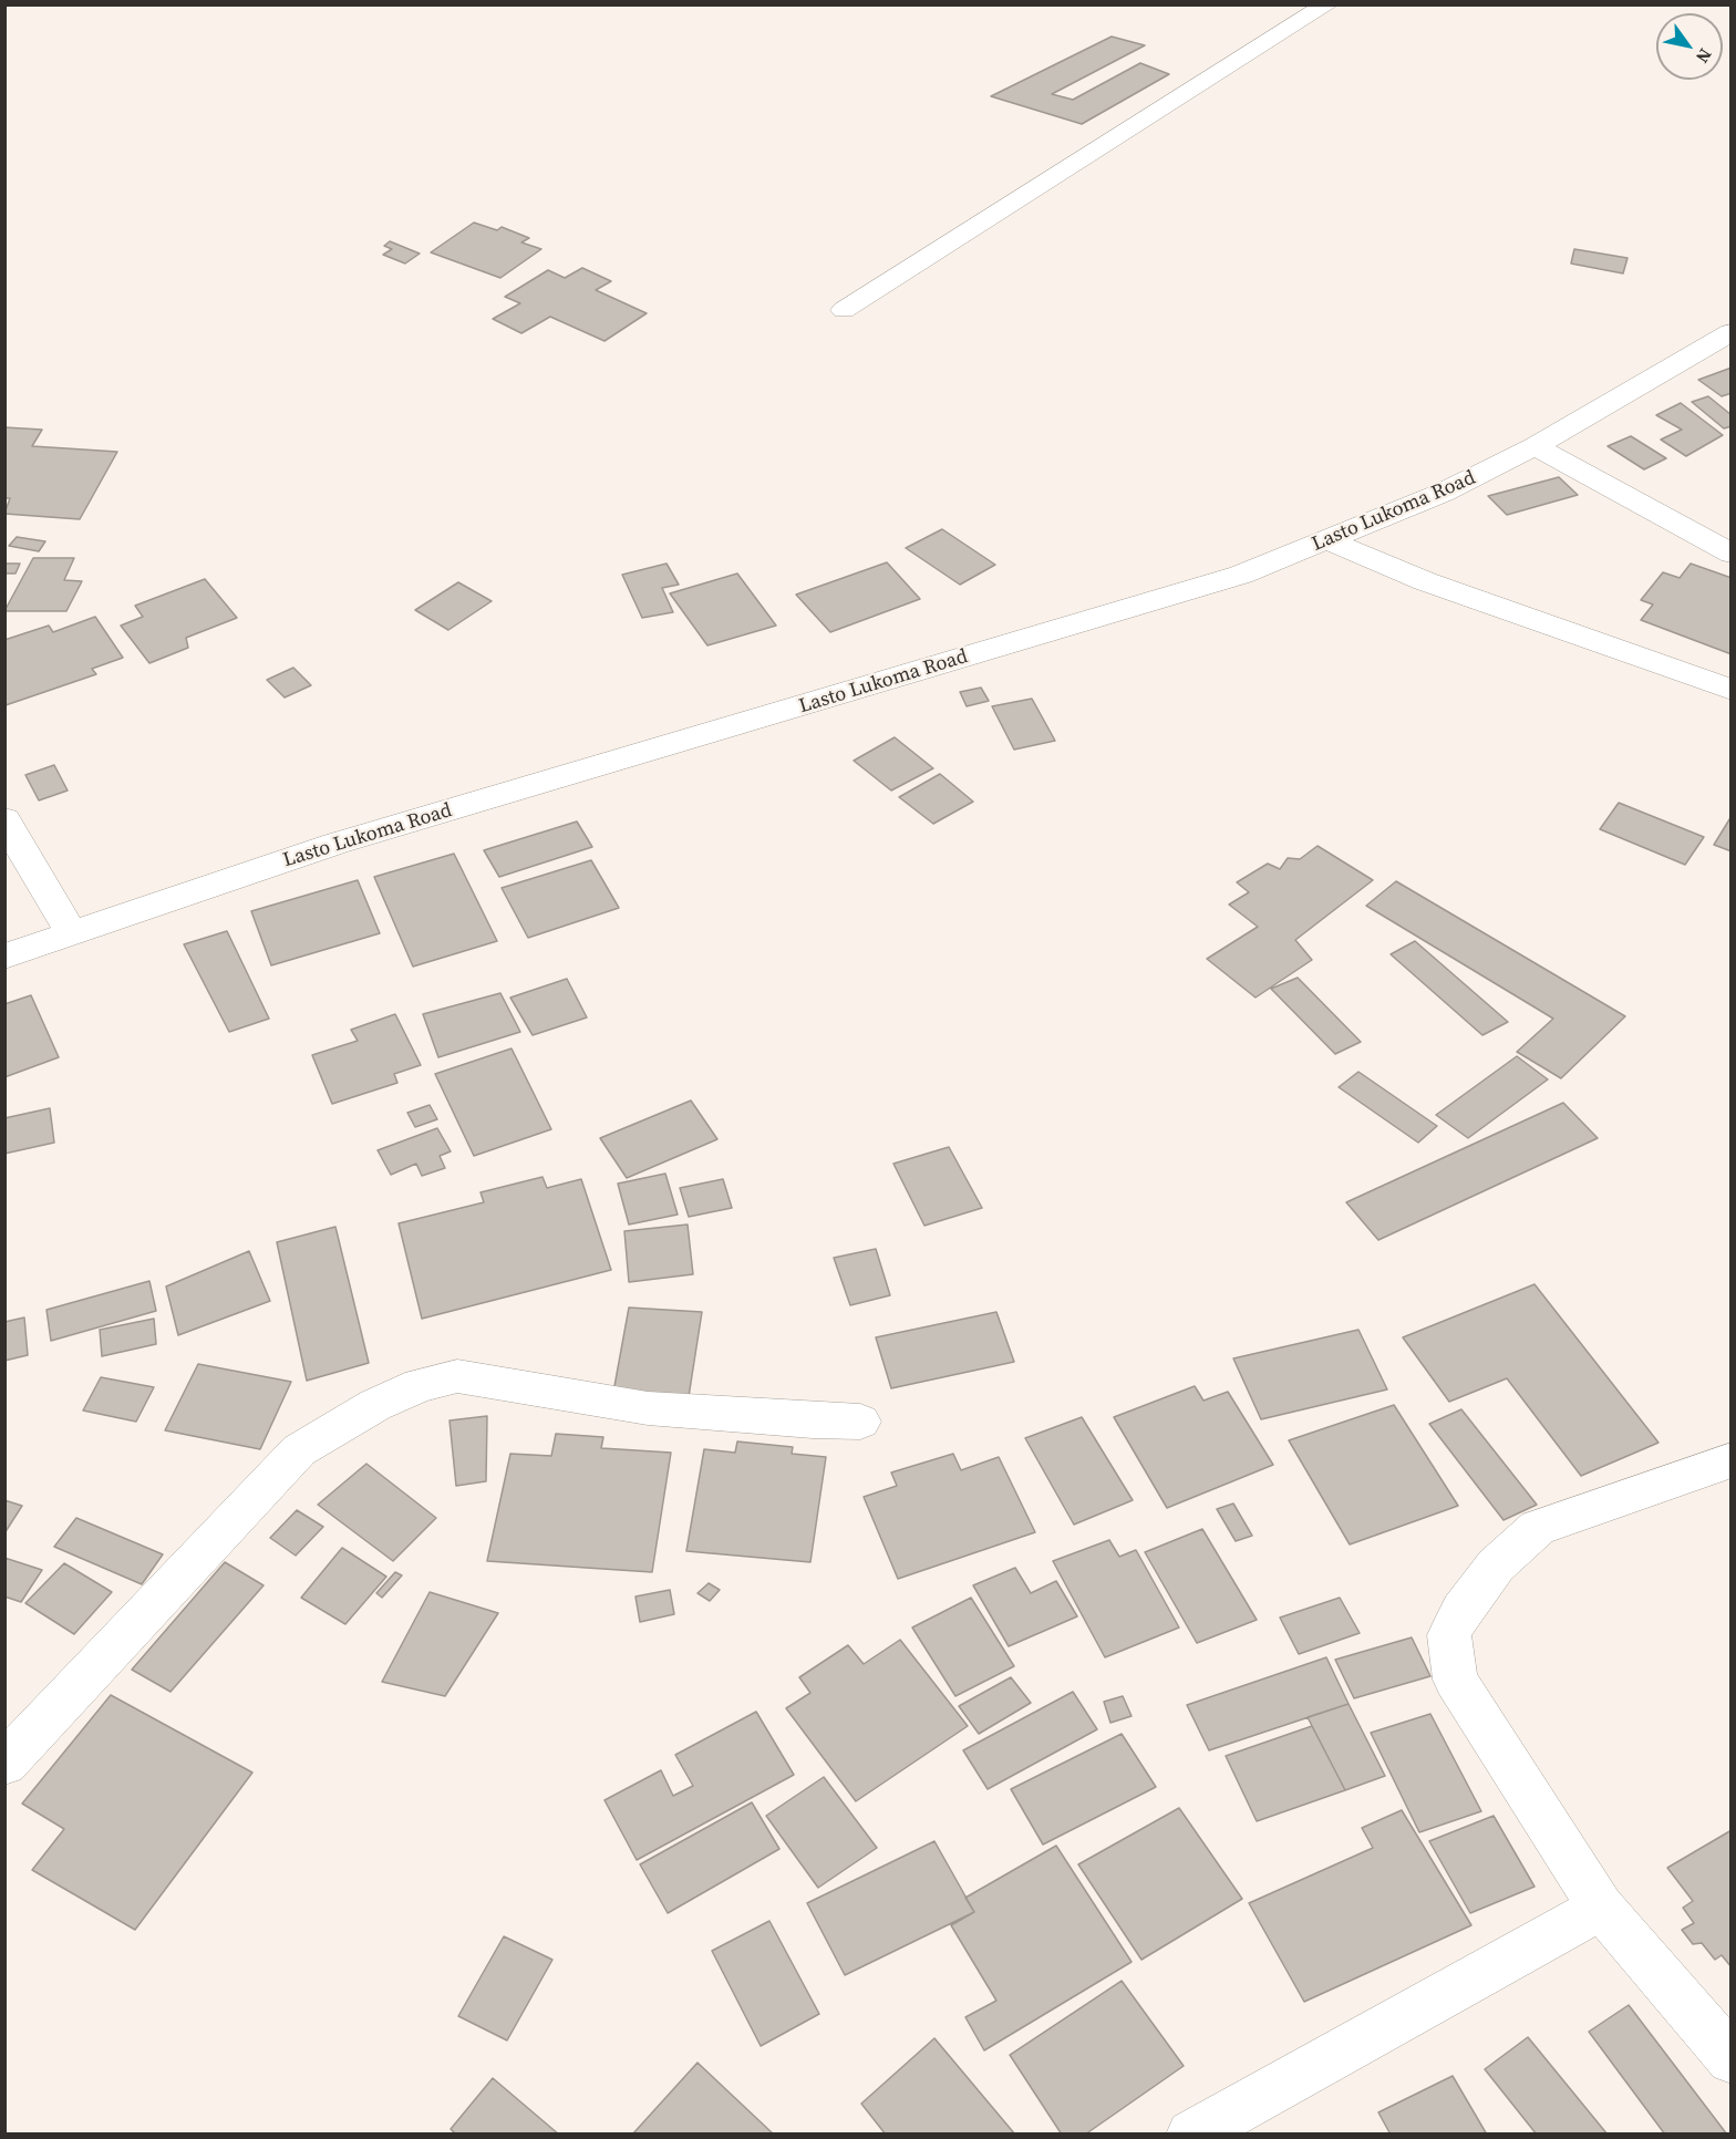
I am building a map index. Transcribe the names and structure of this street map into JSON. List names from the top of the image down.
{
  "streets": {
    "street": ["Lasto Lukoma Road"]
  },
  "north": "bottom right"
}
